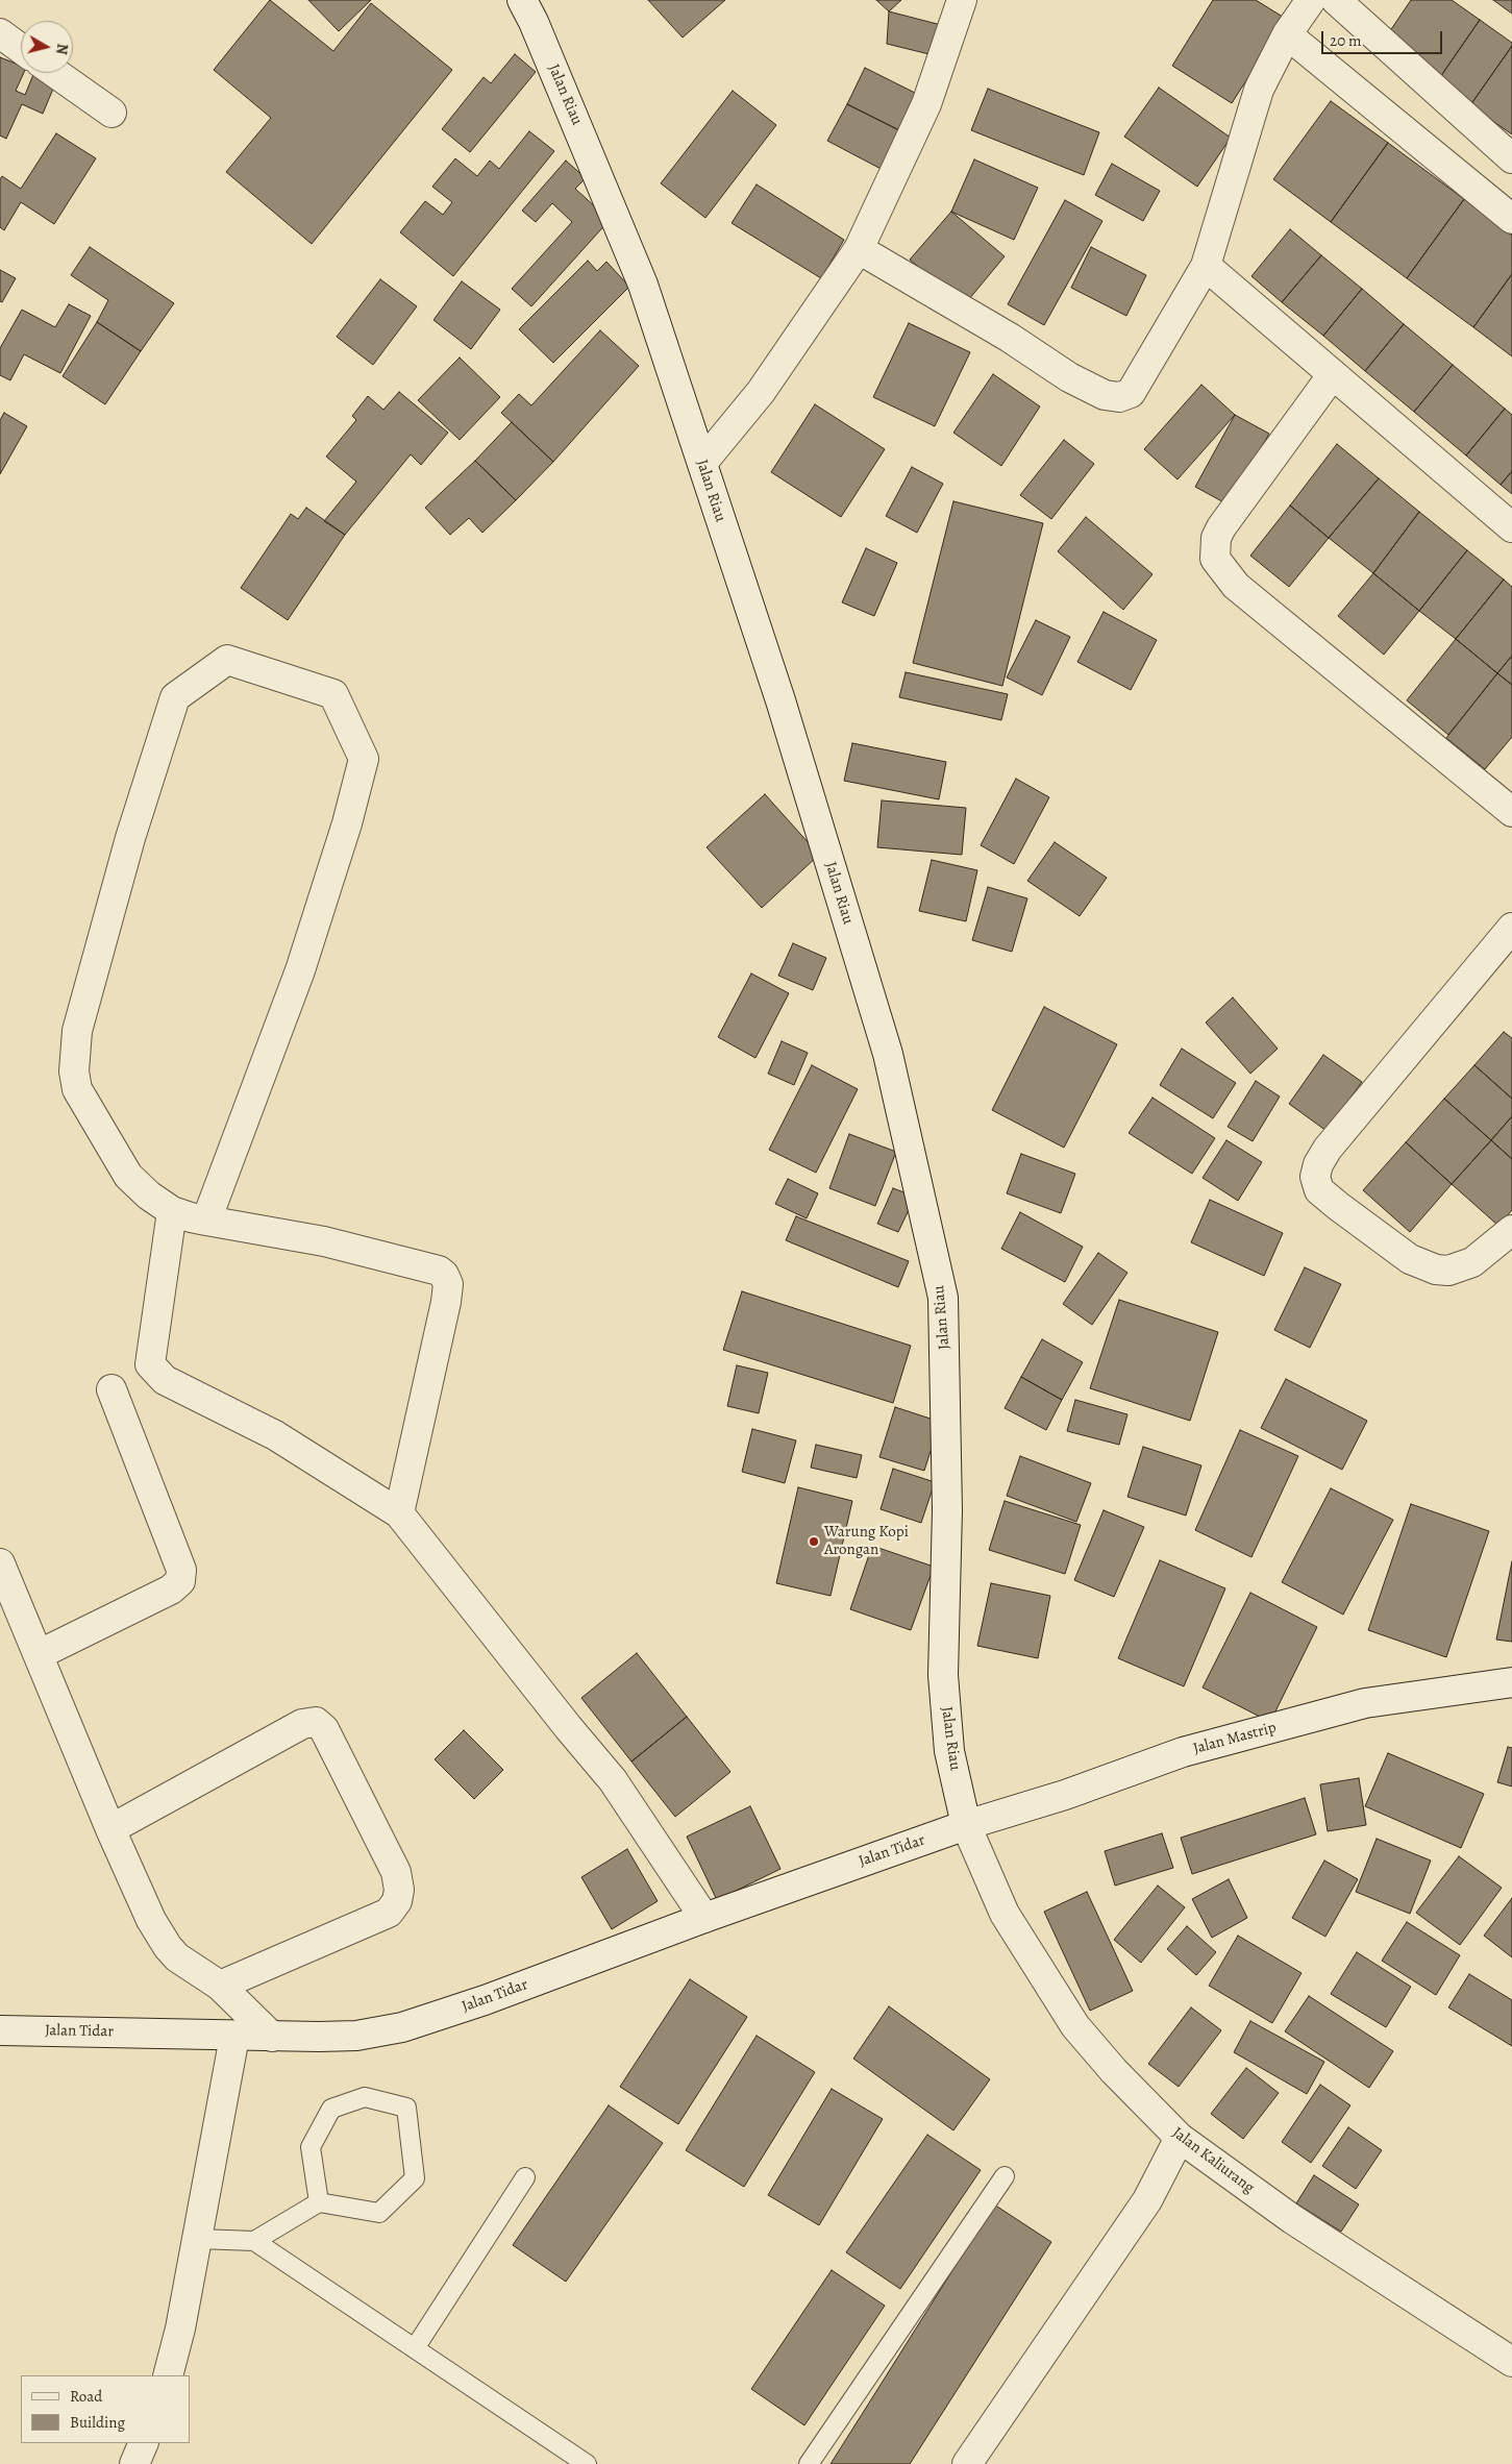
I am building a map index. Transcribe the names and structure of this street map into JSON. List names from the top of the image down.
{
  "streets": {
    "street": [
      "Jalan Riau",
      "Jalan Mastrip",
      "Jalan Tidar",
      "Jalan Kaliurang"
    ]
  },
  "crossings": [
    ["Jalan Riau", "Jalan Mastrip"],
    ["Jalan Riau", "Jalan Tidar"],
    ["Jalan Riau", "Jalan Kaliurang"],
    ["Jalan Mastrip", "Jalan Tidar"],
    ["Jalan Mastrip", "Jalan Kaliurang"],
    ["Jalan Tidar", "Jalan Kaliurang"]
  ],
  "places": ["Warung Kopi Arongan"],
  "legend": ["Road", "Building"],
  "scale_bar": "20 m",
  "north": "right"
}
